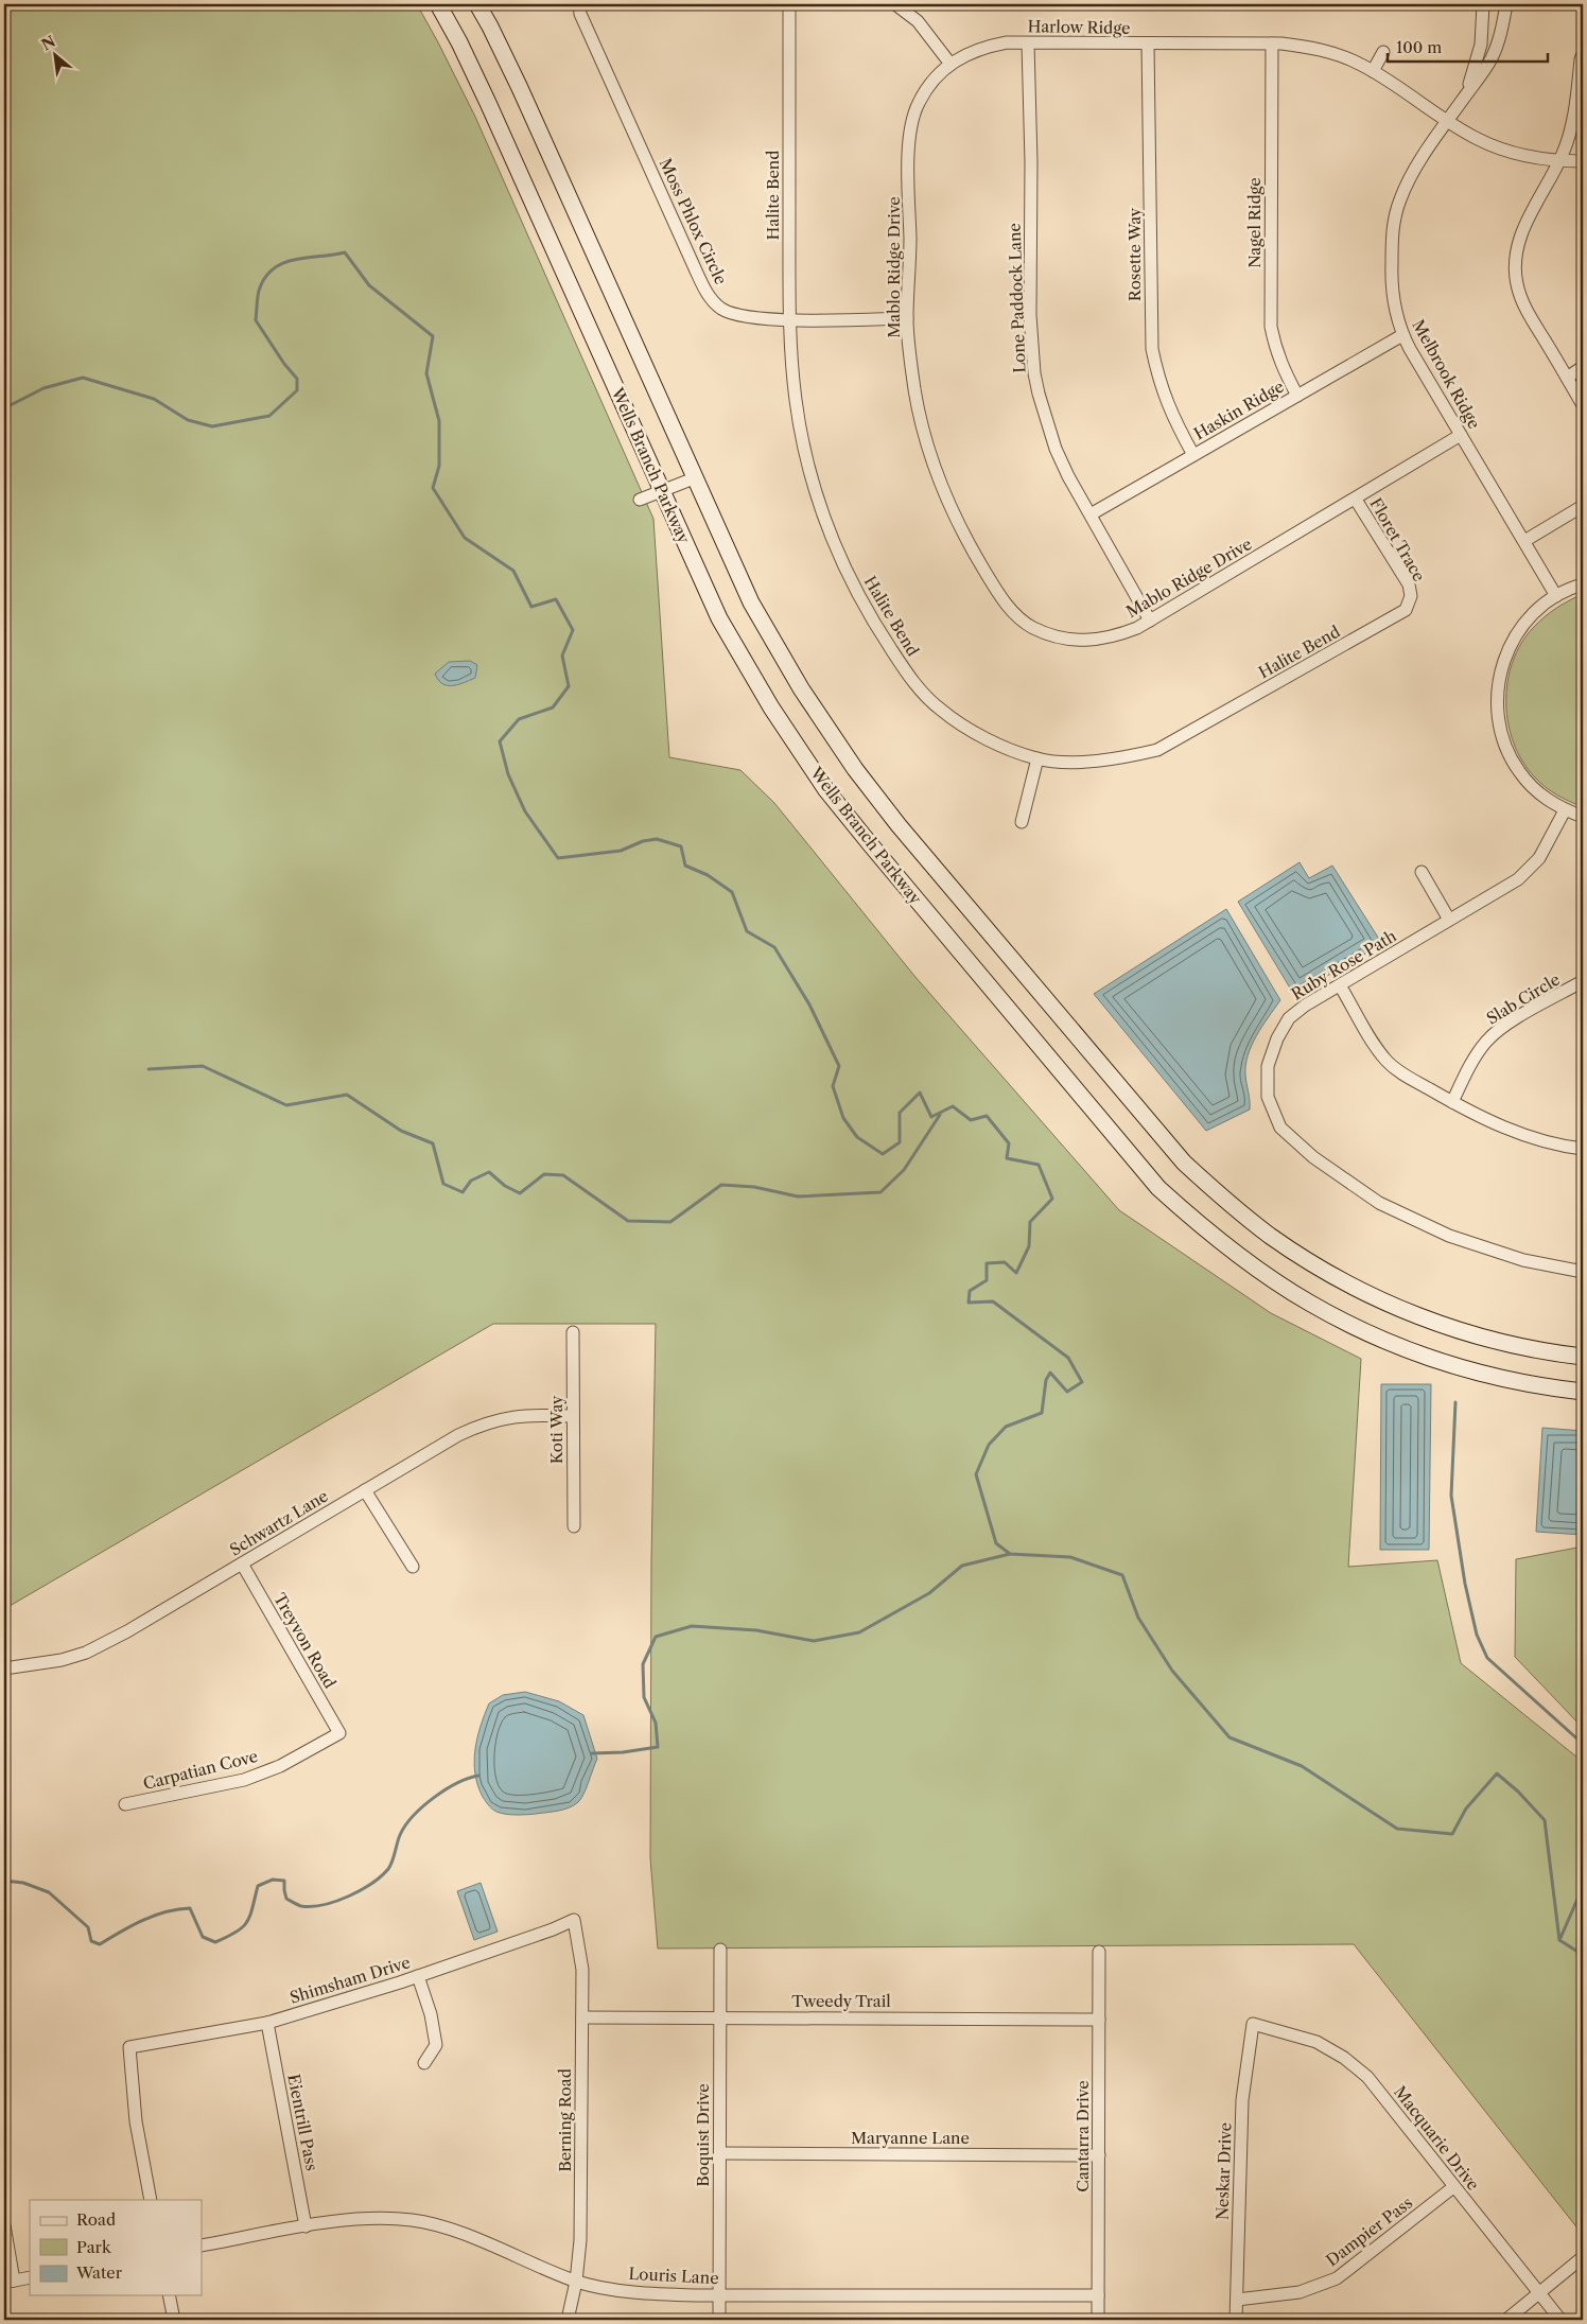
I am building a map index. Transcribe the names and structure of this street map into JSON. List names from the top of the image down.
{
  "streets": {
    "street": [
      "Harlow Ridge",
      "Halite Bend",
      "Moss Phlox Circle",
      "Nagel Ridge",
      "Rosette Way",
      "Mablo Ridge Drive",
      "Lone Paddock Lane",
      "Melbrook Ridge",
      "Haskin Ridge",
      "Wells Branch Parkway",
      "Floret Trace",
      "Ruby Rose Path",
      "Slab Circle",
      "Koti Way",
      "Schwartz Lane",
      "Treyvon Road",
      "Carpatian Cove",
      "Shimsham Drive",
      "Tweedy Trail",
      "Berning Road",
      "Eientrill Pass",
      "Boquist Drive",
      "Cantarra Drive",
      "Maryanne Lane",
      "Macquarie Drive",
      "Neskar Drive",
      "Dampier Pass",
      "Louris Lane"
    ]
  },
  "crossings": [
    ["Harlow Ridge", "Nagel Ridge"],
    ["Harlow Ridge", "Rosette Way"],
    ["Harlow Ridge", "Mablo Ridge Drive"],
    ["Harlow Ridge", "Lone Paddock Lane"],
    ["Halite Bend", "Moss Phlox Circle"],
    ["Halite Bend", "Floret Trace"],
    ["Moss Phlox Circle", "Mablo Ridge Drive"],
    ["Nagel Ridge", "Haskin Ridge"],
    ["Rosette Way", "Haskin Ridge"],
    ["Mablo Ridge Drive", "Lone Paddock Lane"],
    ["Mablo Ridge Drive", "Melbrook Ridge"],
    ["Mablo Ridge Drive", "Floret Trace"],
    ["Lone Paddock Lane", "Haskin Ridge"],
    ["Melbrook Ridge", "Haskin Ridge"],
    ["Koti Way", "Schwartz Lane"],
    ["Schwartz Lane", "Treyvon Road"],
    ["Treyvon Road", "Carpatian Cove"],
    ["Shimsham Drive", "Berning Road"],
    ["Shimsham Drive", "Eientrill Pass"],
    ["Tweedy Trail", "Berning Road"],
    ["Tweedy Trail", "Boquist Drive"],
    ["Tweedy Trail", "Cantarra Drive"],
    ["Berning Road", "Louris Lane"],
    ["Eientrill Pass", "Louris Lane"],
    ["Boquist Drive", "Maryanne Lane"],
    ["Boquist Drive", "Louris Lane"],
    ["Cantarra Drive", "Maryanne Lane"],
    ["Cantarra Drive", "Louris Lane"],
    ["Macquarie Drive", "Neskar Drive"],
    ["Macquarie Drive", "Dampier Pass"],
    ["Neskar Drive", "Dampier Pass"]
  ],
  "legend": ["Road", "Park", "Water"],
  "scale_bar": "100 m",
  "north": "top left"
}
